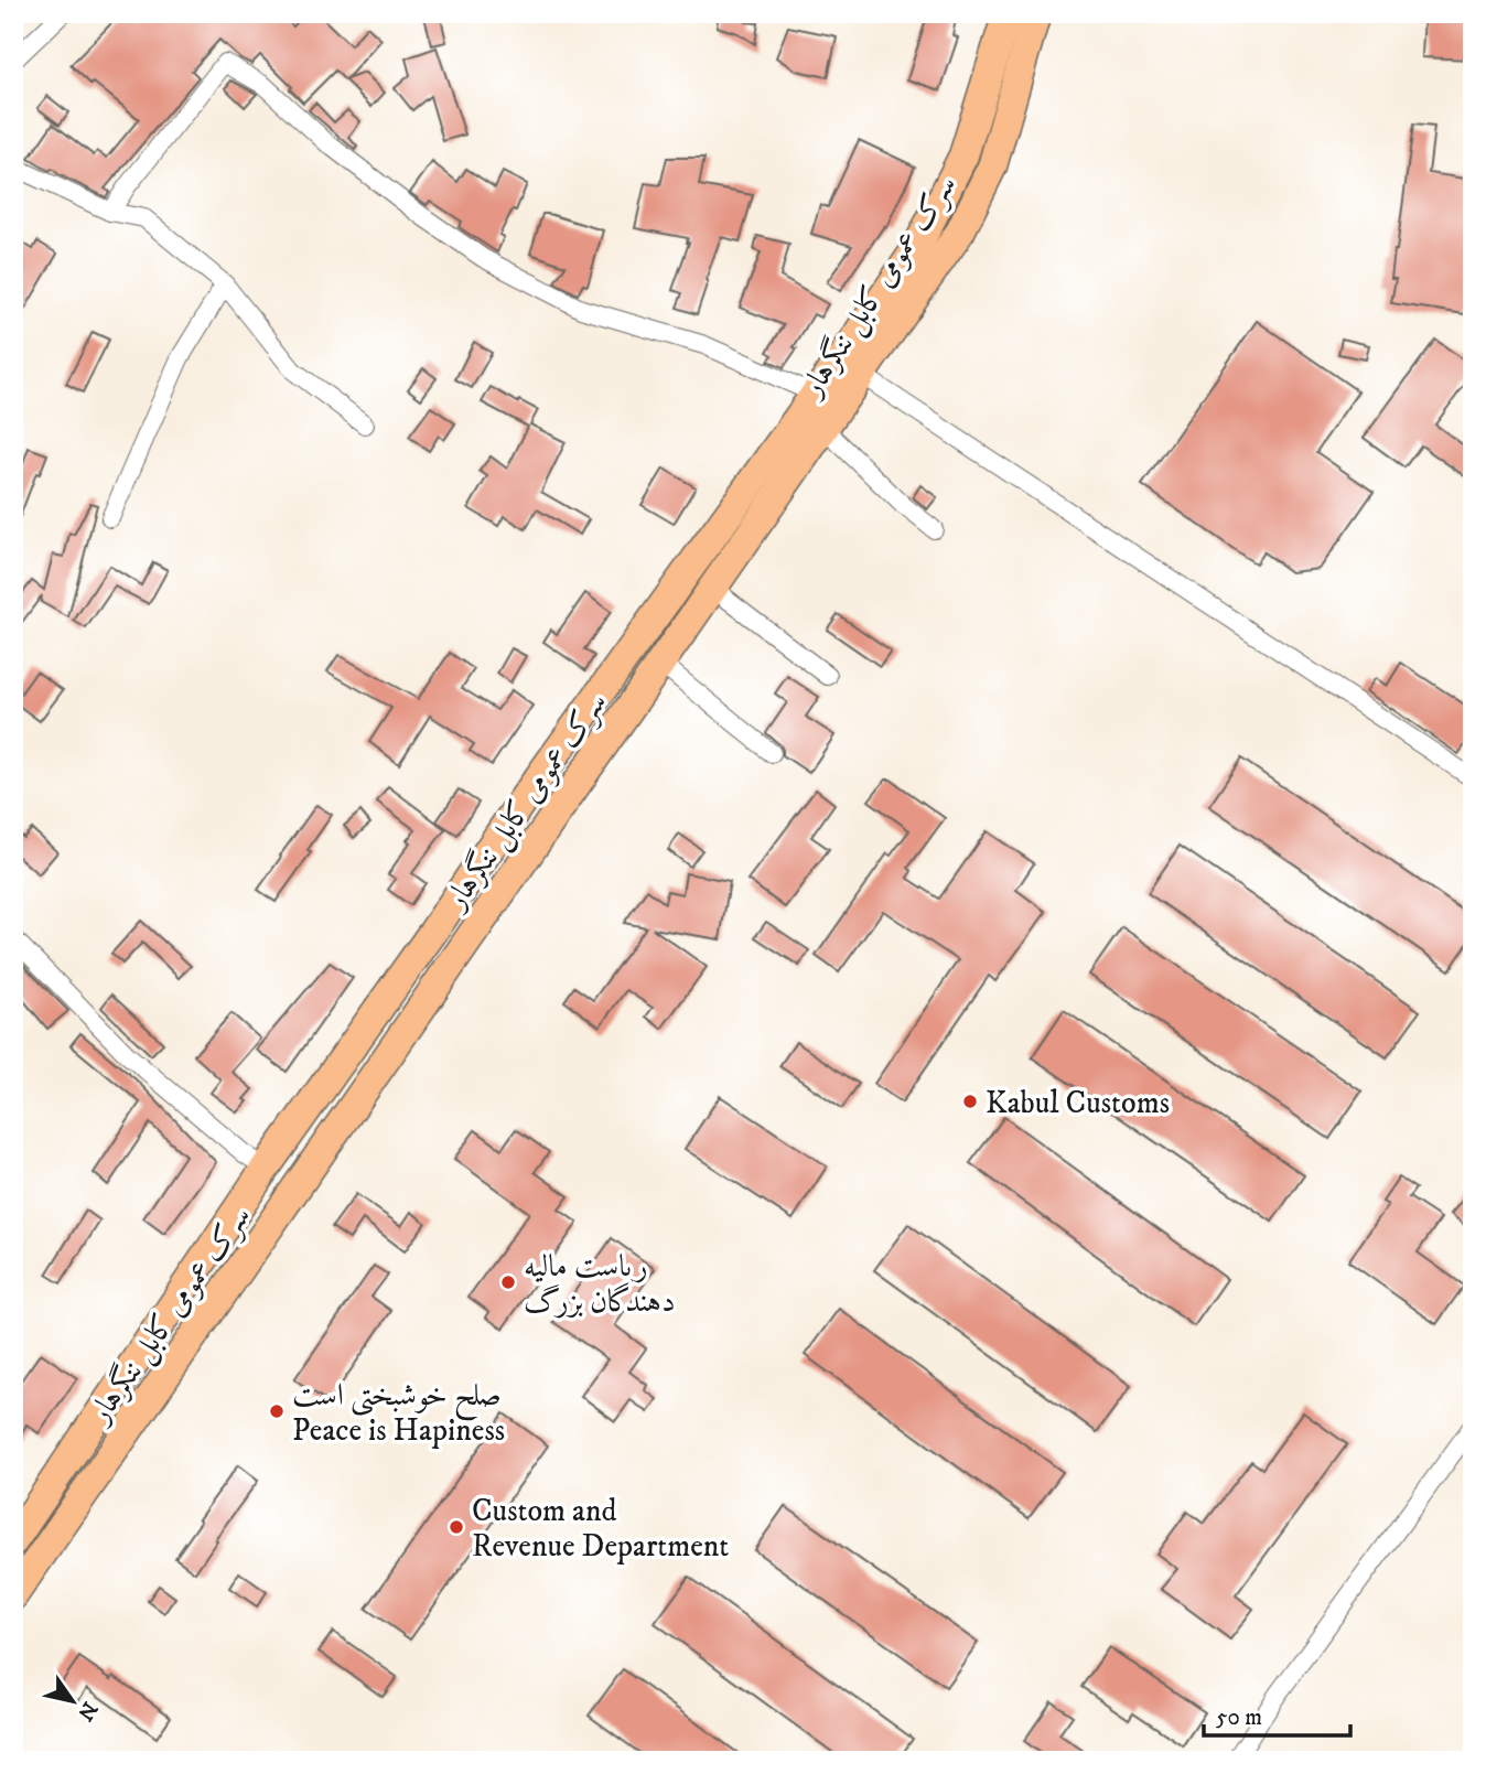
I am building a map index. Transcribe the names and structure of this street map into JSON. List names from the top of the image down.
{
  "streets": {
    "highway": ["سرک عمومی کابل ننگرهار"]
  },
  "places": [
    "Kabul Customs",
    "ریاست مالیه دهندگان بزرگ",
    "صلح خوشبختی است Peace is Hapiness",
    "Custom and Revenue Department"
  ],
  "scale_bar": "50 m",
  "north": "bottom right"
}
